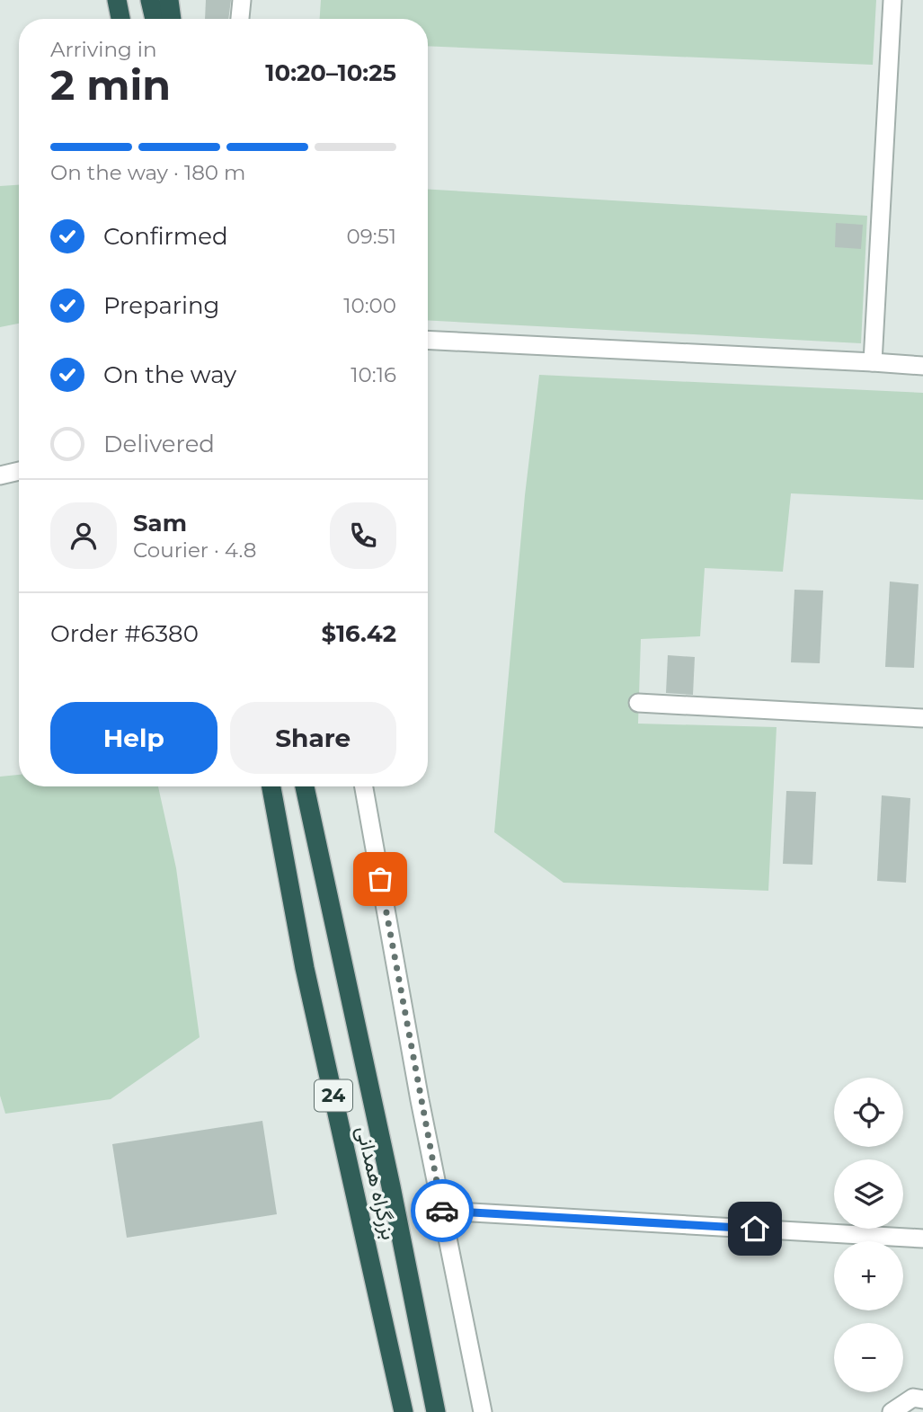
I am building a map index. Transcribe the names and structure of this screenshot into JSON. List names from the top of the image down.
{
  "streets": {
    "highway": ["24", "بزرگراه همدانی"]
  },
  "page": {
    "heading": ["2 min", "Arriving in", "10:20–10:25"],
    "panel": [
      "Sam",
      "Courier · 4.8",
      "Order #6380",
      "$16.42"
    ],
    "bar": "On the way · 180 m",
    "list": [
      ["Confirmed", "09:51"],
      ["Preparing", "10:00"],
      ["On the way", "10:16"],
      "Delivered"
    ],
    "buttons": ["Help", "Share"],
    "map_buttons": ["+", "−"]
  }
}
